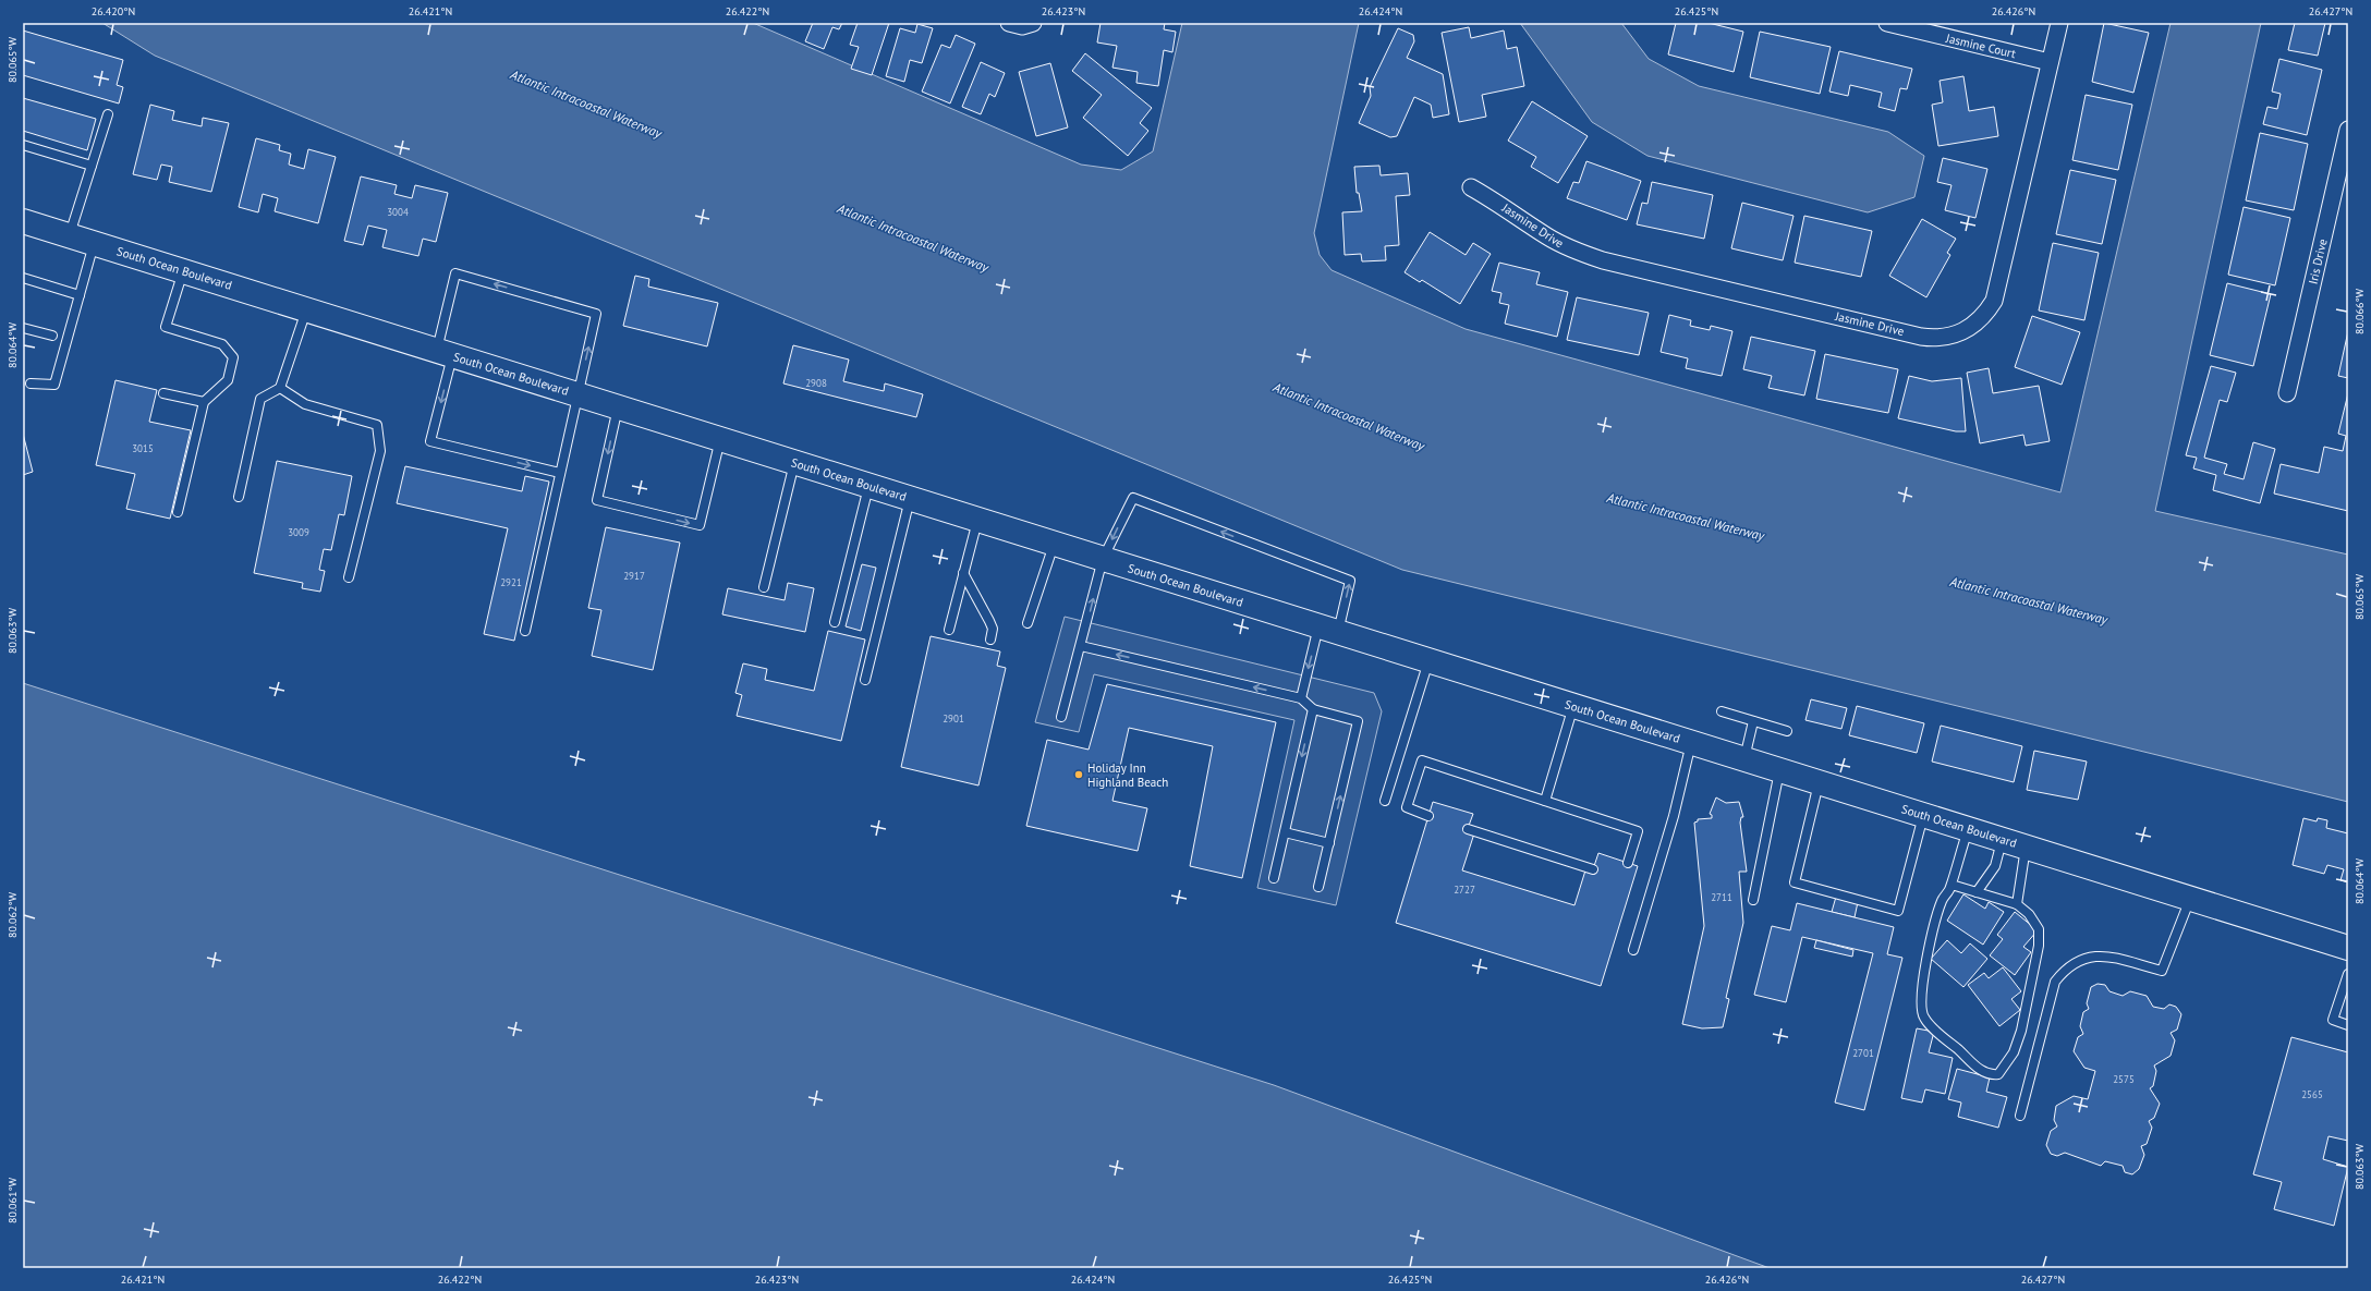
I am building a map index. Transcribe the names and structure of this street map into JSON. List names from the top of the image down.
{
  "streets": {
    "main road": ["South Ocean Boulevard"],
    "street": ["Jasmine Court", "Jasmine Drive", "Iris Drive"]
  },
  "crossings": [
    ["Jasmine Court", "Jasmine Drive"]
  ],
  "water": ["Atlantic Intracoastal Waterway"],
  "places": ["Holiday Inn Highland Beach"],
  "house_numbers": [
    "3004",
    "2908",
    "3015",
    "3009",
    "2917",
    "2921",
    "2901",
    "2727",
    "2711",
    "2701",
    "2575",
    "2565"
  ],
  "coordinates": [
    "26.420°N",
    "26.421°N",
    "26.422°N",
    "26.423°N",
    "26.424°N",
    "26.425°N",
    "26.426°N",
    "26.427°N",
    "80.065°W",
    "80.066°W",
    "80.064°W",
    "80.063°W",
    "80.062°W",
    "80.061°W"
  ]
}
